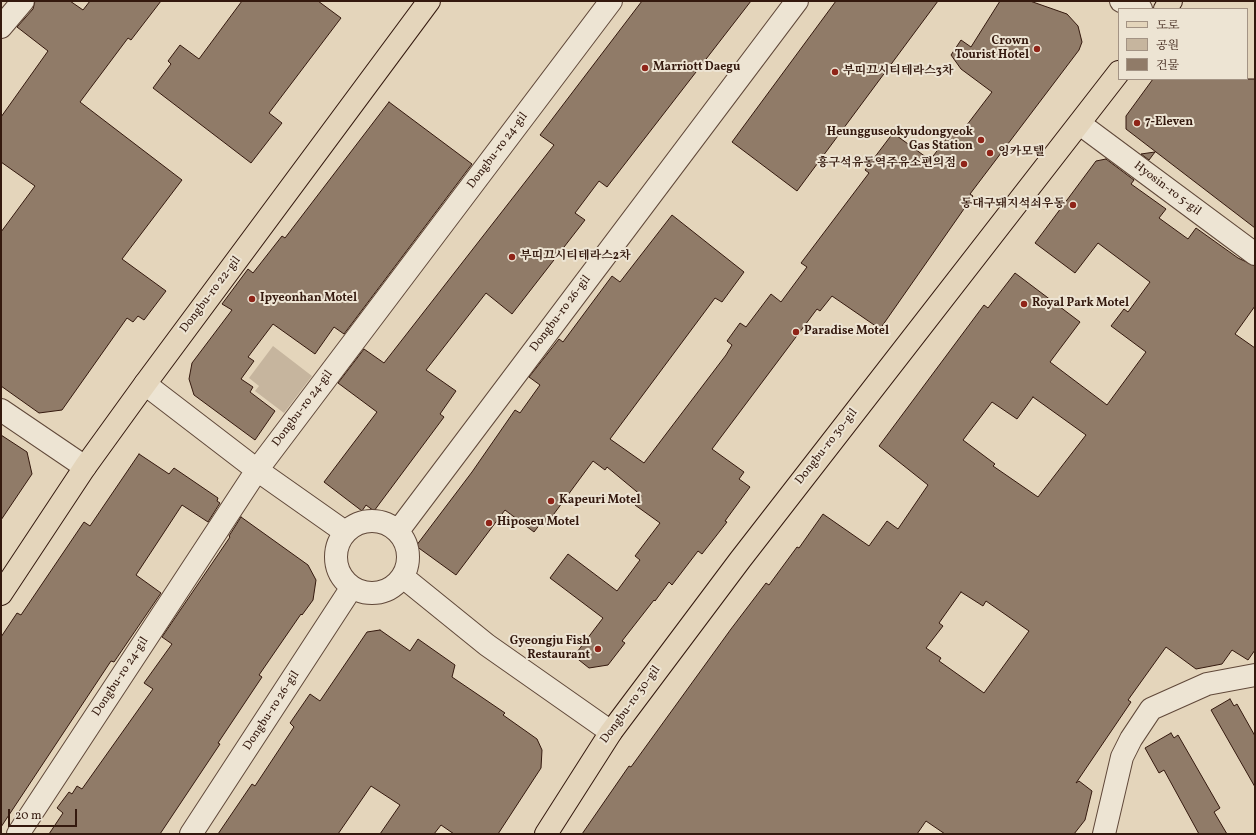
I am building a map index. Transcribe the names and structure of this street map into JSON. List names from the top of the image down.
{
  "streets": {
    "main road": ["Dongbu-ro 22-gil", "Dongbu-ro 30-gil"],
    "street": ["Dongbu-ro 24-gil", "Hyosin-ro 5-gil", "Dongbu-ro 26-gil"]
  },
  "crossings": [
    ["Hyosin-ro 5-gil", "Dongbu-ro 30-gil"]
  ],
  "places": [
    "Crown Tourist Hotel",
    "Marriott Daegu",
    "부띠끄시티테라스3차",
    "7-Eleven",
    "Heungguseokyudongyeok Gas Station",
    "잉카모텔",
    "흥구석유동역주유소편의점",
    "동대구돼지석쇠우동",
    "부띠끄시티테라스2차",
    "Ipyeonhan Motel",
    "Royal Park Motel",
    "Paradise Motel",
    "Kapeuri Motel",
    "Hiposeu Motel",
    "Gyeongju Fish Restaurant"
  ],
  "legend": ["도로", "공원", "건물"],
  "scale_bar": "20 m"
}
